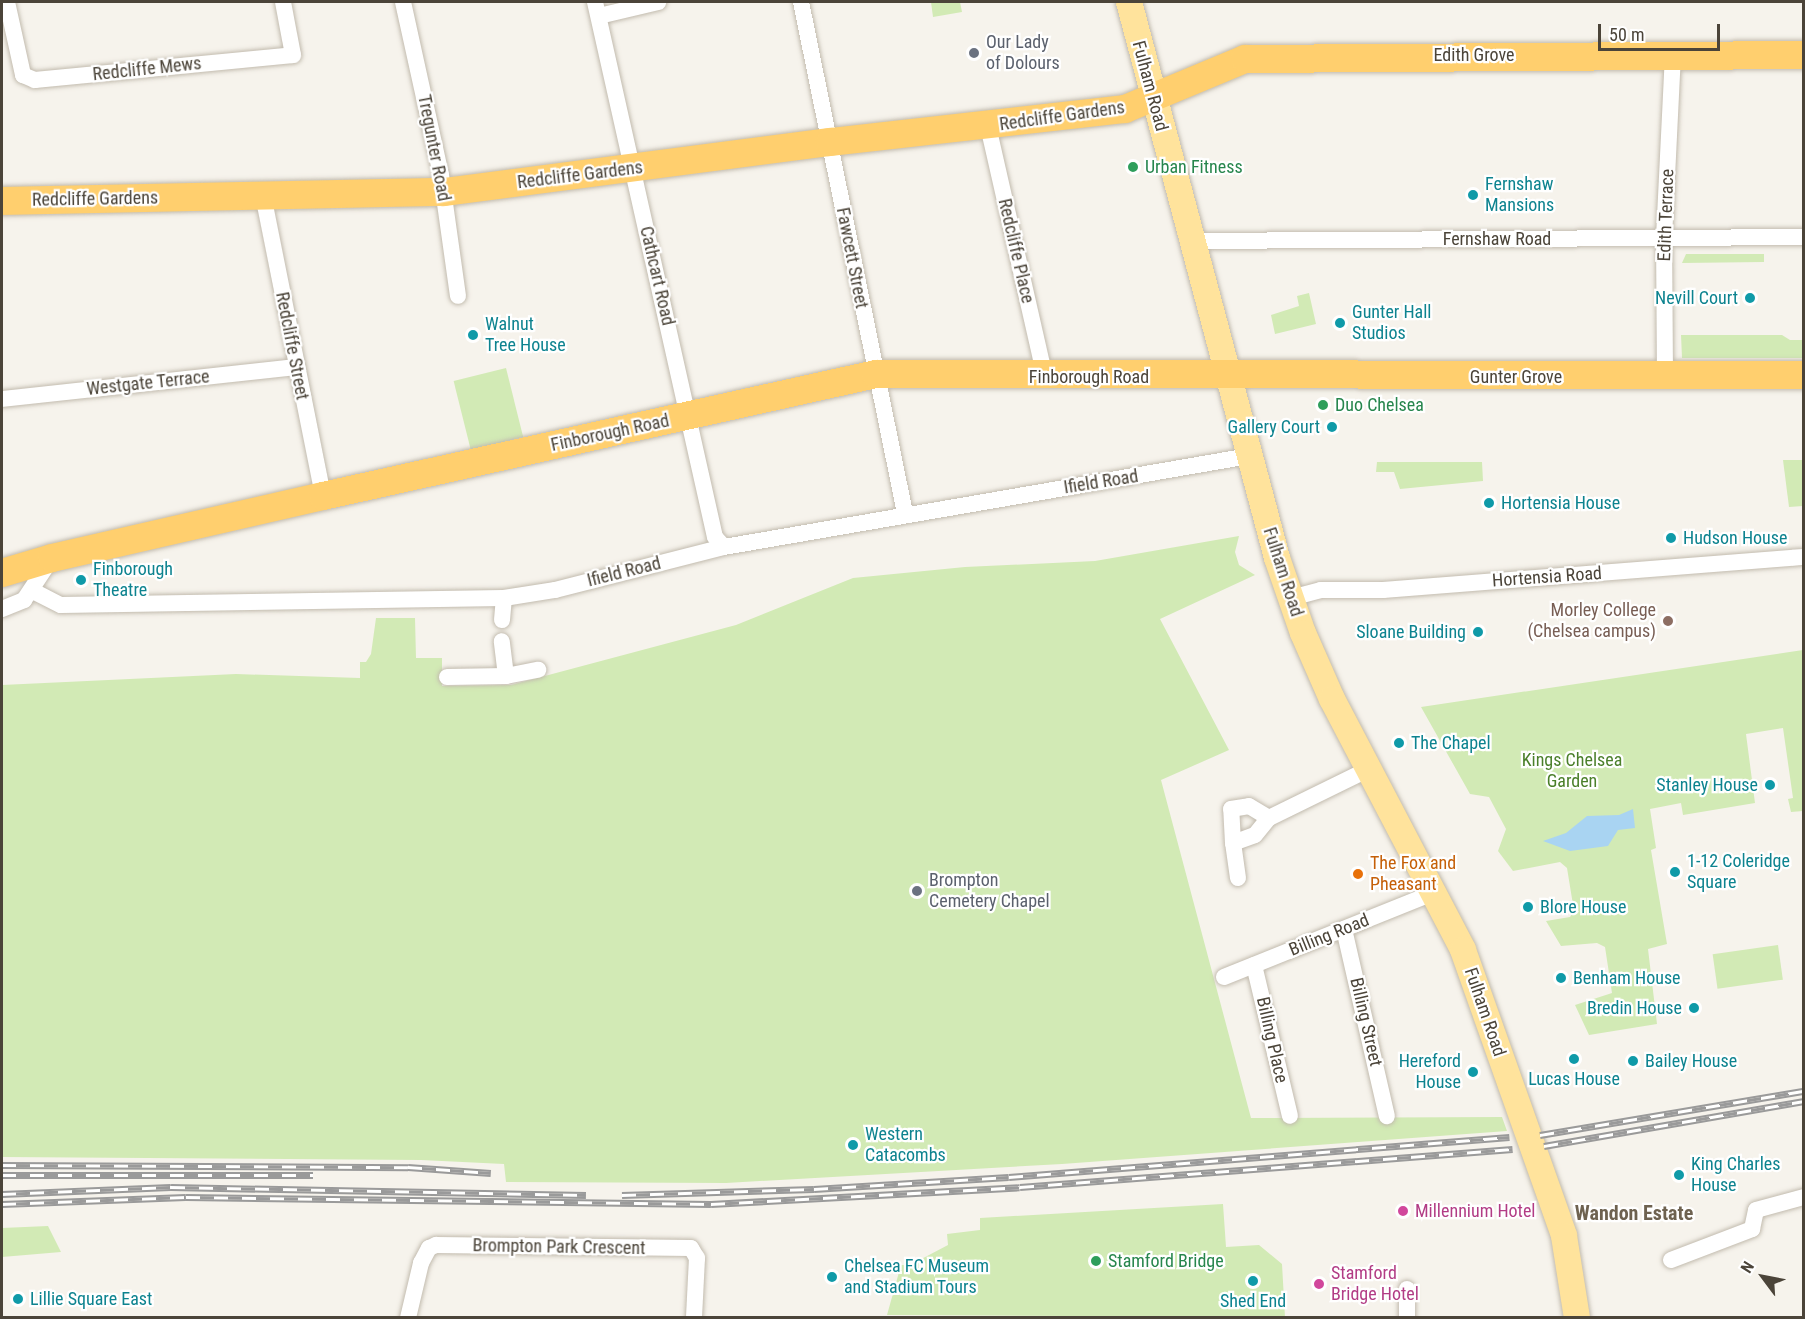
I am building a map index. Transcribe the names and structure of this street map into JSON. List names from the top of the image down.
{
  "streets": {
    "highway": [
      "Edith Grove",
      "Redcliffe Gardens",
      "Finborough Road",
      "Gunter Grove"
    ],
    "main road": ["Fulham Road"],
    "street": [
      "Redcliffe Mews",
      "Tregunter Road",
      "Edith Terrace",
      "Fernshaw Road",
      "Redcliffe Place",
      "Fawcett Street",
      "Cathcart Road",
      "Redcliffe Street",
      "Westgate Terrace",
      "Ifield Road",
      "Hortensia Road",
      "Billing Road",
      "Billing Street",
      "Billing Place",
      "Brompton Park Crescent"
    ]
  },
  "crossings": [
    ["Edith Grove", "Fulham Road"],
    ["Edith Grove", "Redcliffe Gardens"],
    ["Edith Grove", "Edith Terrace"],
    ["Fulham Road", "Redcliffe Gardens"],
    ["Fulham Road", "Fernshaw Road"],
    ["Fulham Road", "Finborough Road"],
    ["Fulham Road", "Gunter Grove"],
    ["Fulham Road", "Ifield Road"],
    ["Fulham Road", "Hortensia Road"],
    ["Fulham Road", "Billing Road"],
    ["Redcliffe Gardens", "Tregunter Road"],
    ["Redcliffe Gardens", "Redcliffe Place"],
    ["Redcliffe Gardens", "Fawcett Street"],
    ["Redcliffe Gardens", "Cathcart Road"],
    ["Redcliffe Gardens", "Redcliffe Street"],
    ["Edith Terrace", "Fernshaw Road"],
    ["Edith Terrace", "Gunter Grove"],
    ["Redcliffe Place", "Finborough Road"],
    ["Fawcett Street", "Finborough Road"],
    ["Fawcett Street", "Ifield Road"],
    ["Cathcart Road", "Finborough Road"],
    ["Cathcart Road", "Ifield Road"],
    ["Redcliffe Street", "Finborough Road"],
    ["Redcliffe Street", "Westgate Terrace"],
    ["Finborough Road", "Gunter Grove"],
    ["Billing Road", "Billing Street"],
    ["Billing Road", "Billing Place"]
  ],
  "districts": ["Wandon Estate"],
  "parks": ["Kings Chelsea Garden"],
  "places": [
    "Our Lady of Dolours",
    "Urban Fitness",
    "Fernshaw Mansions",
    "Nevill Court",
    "Gunter Hall Studios",
    "Walnut Tree House",
    "Duo Chelsea",
    "Gallery Court",
    "Hortensia House",
    "Hudson House",
    "Finborough Theatre",
    "Morley College (Chelsea campus)",
    "Sloane Building",
    "The Chapel",
    "Stanley House",
    "1-12 Coleridge Square",
    "The Fox and Pheasant",
    "Brompton Cemetery Chapel",
    "Blore House",
    "Benham House",
    "Bredin House",
    "Lucas House",
    "Bailey House",
    "Hereford House",
    "Western Catacombs",
    "King Charles House",
    "Millennium Hotel",
    "Stamford Bridge",
    "Chelsea FC Museum and Stadium Tours",
    "Shed End",
    "Stamford Bridge Hotel",
    "Lillie Square East"
  ],
  "scale_bar": "50 m",
  "north": "top left"
}
